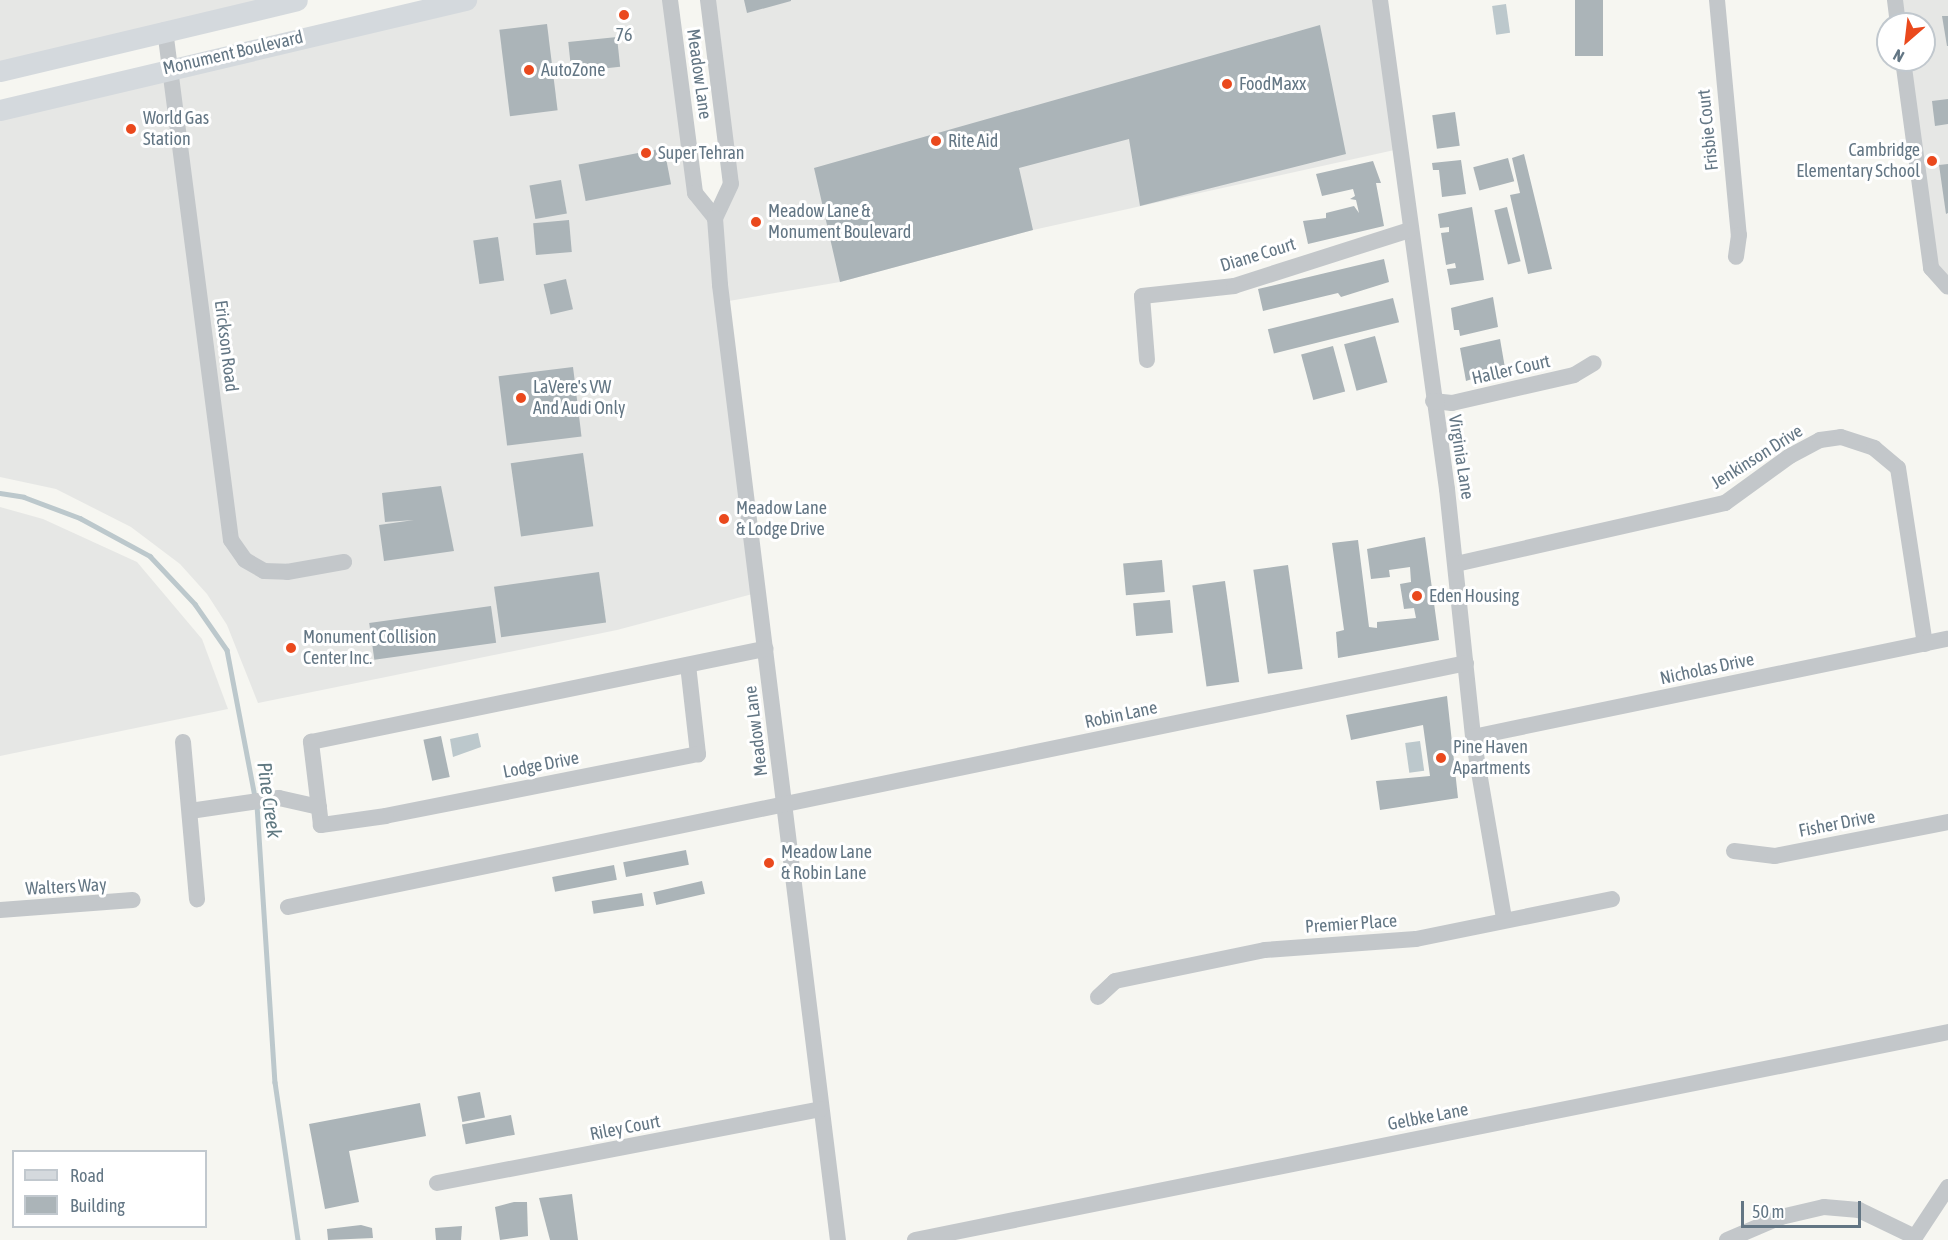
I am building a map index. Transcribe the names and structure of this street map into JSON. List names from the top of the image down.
{
  "streets": {
    "main road": ["Monument Boulevard"],
    "street": [
      "Meadow Lane",
      "Frisbie Court",
      "Diane Court",
      "Erickson Road",
      "Haller Court",
      "Virginia Lane",
      "Jenkinson Drive",
      "Nicholas Drive",
      "Robin Lane",
      "Lodge Drive",
      "Fisher Drive",
      "Walters Way",
      "Premier Place",
      "Gelbke Lane",
      "Riley Court"
    ]
  },
  "crossings": [
    ["Monument Boulevard", "Erickson Road"],
    ["Meadow Lane", "Robin Lane"],
    ["Meadow Lane", "Riley Court"],
    ["Diane Court", "Virginia Lane"],
    ["Haller Court", "Virginia Lane"],
    ["Virginia Lane", "Jenkinson Drive"],
    ["Virginia Lane", "Nicholas Drive"],
    ["Virginia Lane", "Robin Lane"],
    ["Virginia Lane", "Premier Place"],
    ["Jenkinson Drive", "Nicholas Drive"]
  ],
  "water": ["Pine Creek"],
  "places": [
    "76",
    "AutoZone",
    "FoodMaxx",
    "World Gas Station",
    "Rite Aid",
    "Super Tehran",
    "Cambridge Elementary School",
    "Meadow Lane & Monument Boulevard",
    "LaVere's VW And Audi Only",
    "Meadow Lane & Lodge Drive",
    "Eden Housing",
    "Monument Collision Center Inc.",
    "Pine Haven Apartments",
    "Meadow Lane & Robin Lane"
  ],
  "legend": ["Road", "Building"],
  "scale_bar": "50 m",
  "north": "bottom left"
}
